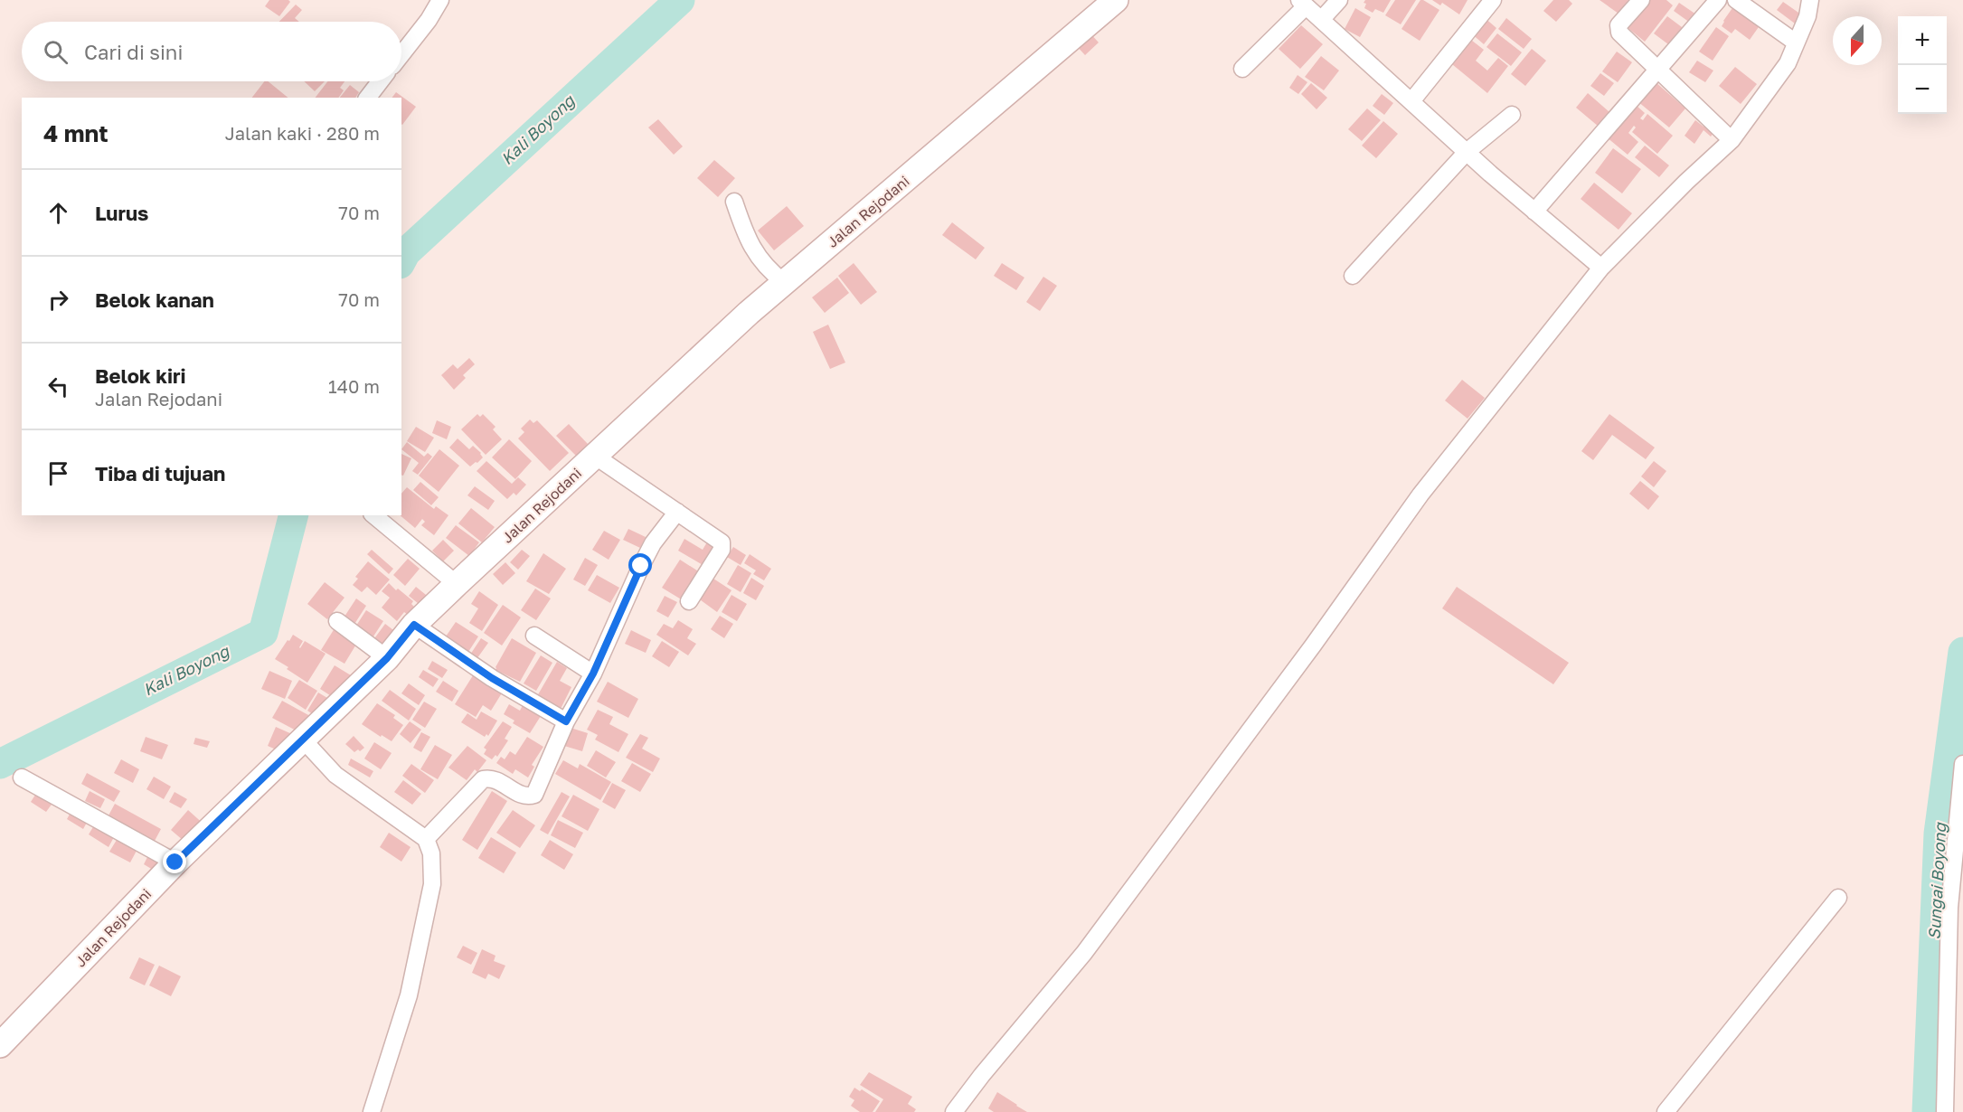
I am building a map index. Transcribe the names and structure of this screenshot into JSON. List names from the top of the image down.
{
  "streets": {
    "main road": ["Jalan Rejodani"]
  },
  "water": ["Kali Boyong", "Sungai Boyong"],
  "north": "bottom",
  "page": {
    "map_buttons": ["+", "−"],
    "search": "Cari di sini",
    "heading": ["4 mnt", "Jalan kaki · 280 m"],
    "list": [
      ["Lurus", "70 m"],
      ["Belok kanan", "70 m"],
      ["Belok kiri", "Jalan Rejodani", "140 m"],
      "Tiba di tujuan"
    ]
  }
}
